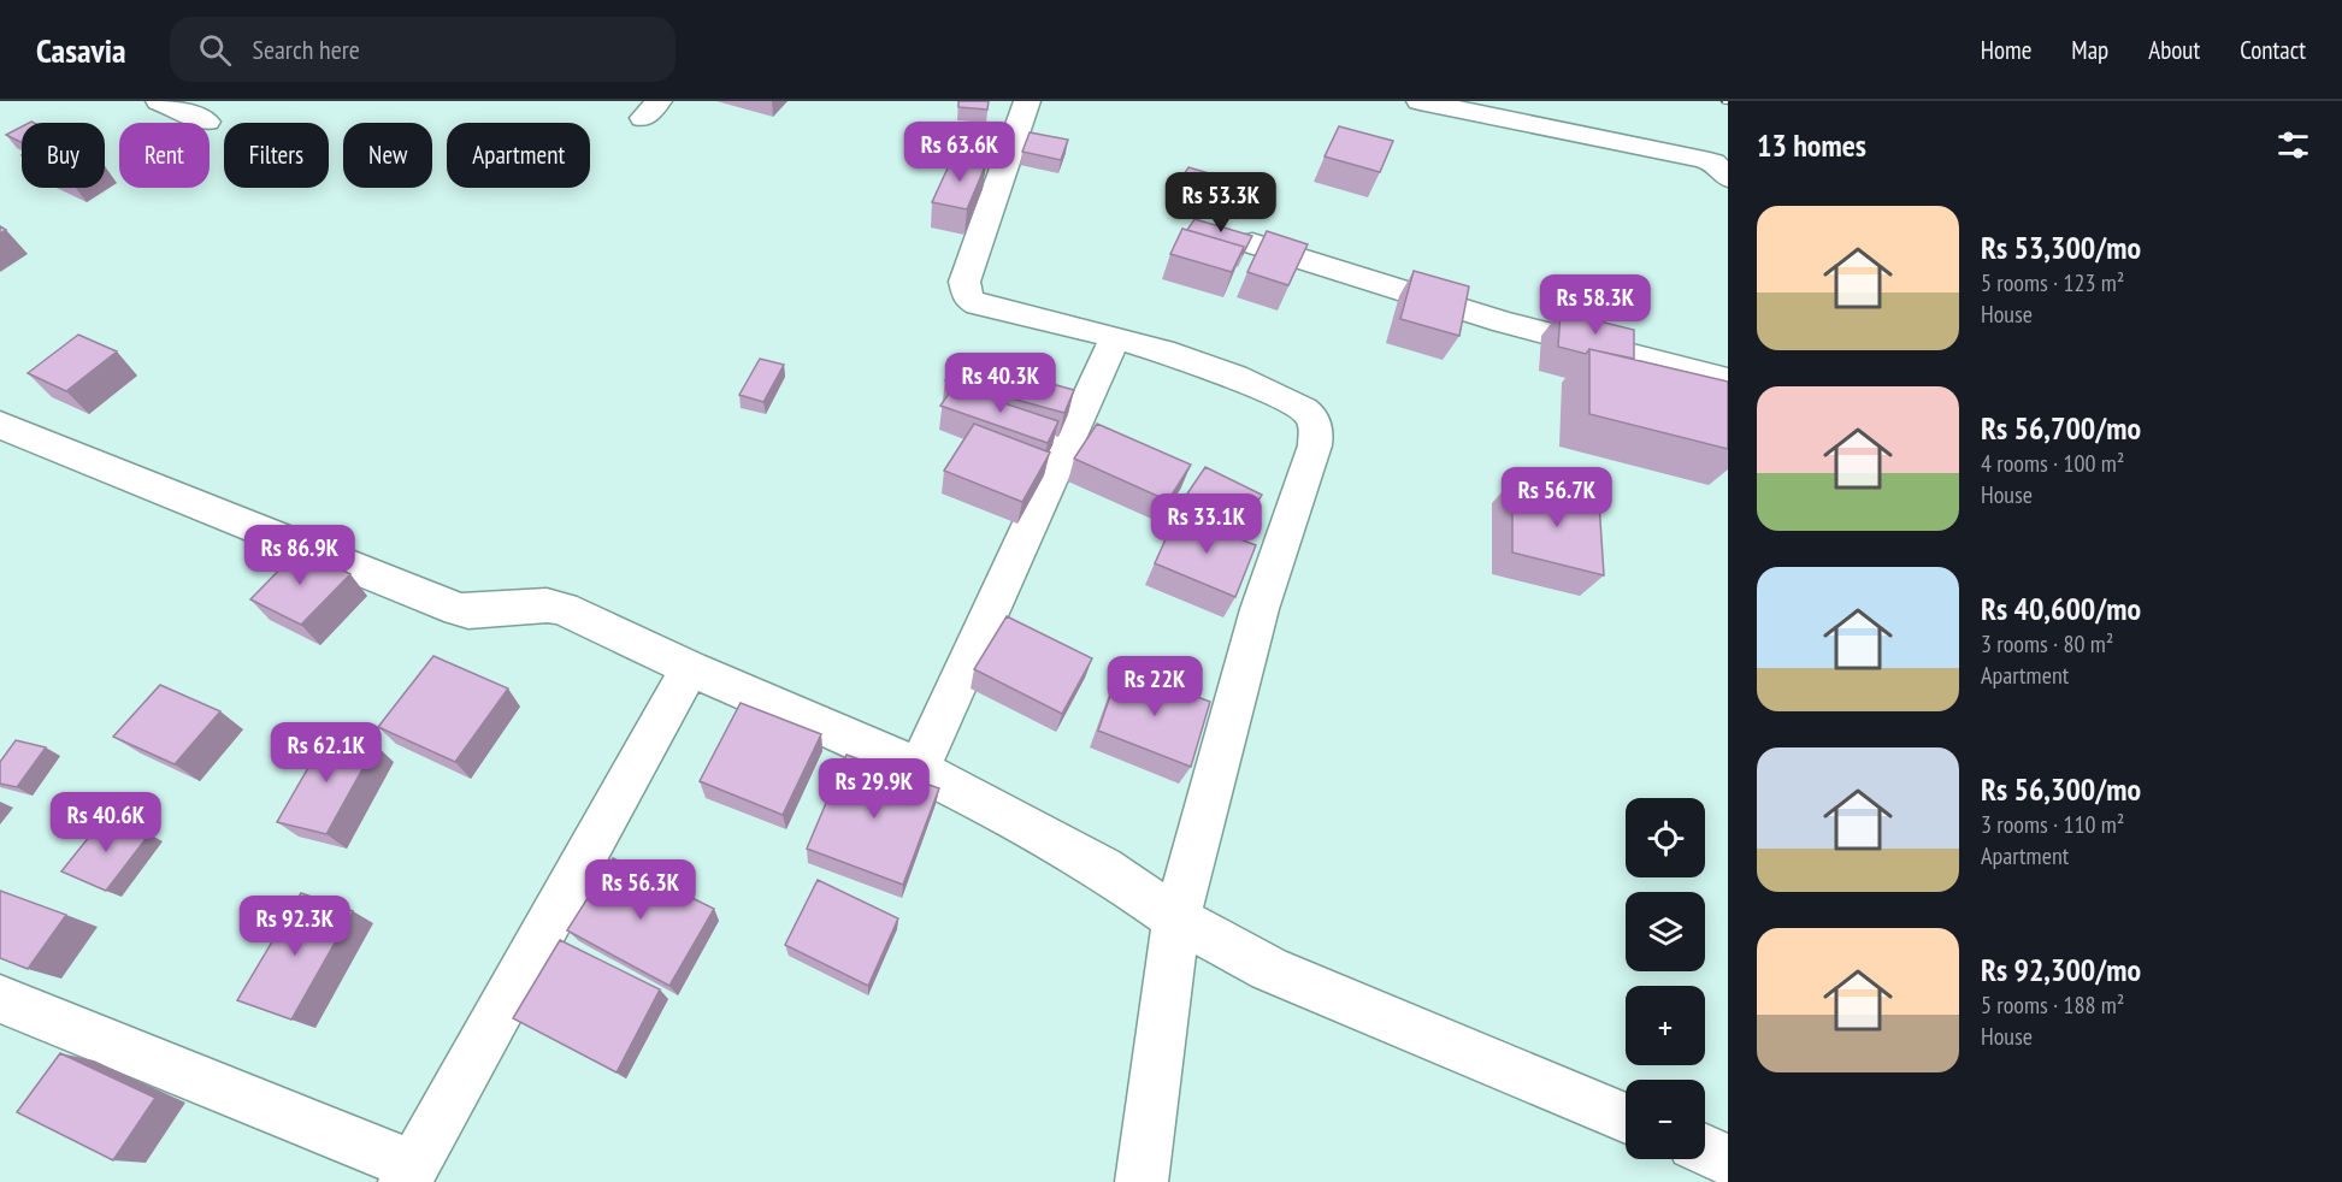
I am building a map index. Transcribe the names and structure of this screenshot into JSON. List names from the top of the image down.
{
  "page": {
    "header": "Casavia",
    "search": "Search here",
    "nav": [
      "Home",
      "Map",
      "About",
      "Contact"
    ],
    "heading": "13 homes",
    "price": [
      "Rs 63.6K",
      "Rs 53.3K",
      "Rs 58.3K",
      "Rs 40.3K",
      "Rs 56.7K",
      "Rs 33.1K",
      "Rs 86.9K",
      "Rs 22K",
      "Rs 62.1K",
      "Rs 29.9K",
      "Rs 40.6K",
      "Rs 56.3K",
      "Rs 92.3K"
    ],
    "chip": [
      "Buy",
      "Rent",
      "Filters",
      "New",
      "Apartment"
    ],
    "list": [
      {
        "name": "Rs 53,300/mo",
        "note": "5 rooms · 123 m² · House"
      },
      {
        "name": "Rs 56,700/mo",
        "note": "4 rooms · 100 m² · House"
      },
      {
        "name": "Rs 40,600/mo",
        "note": "3 rooms · 80 m² · Apartment"
      },
      {
        "name": "Rs 56,300/mo",
        "note": "3 rooms · 110 m² · Apartment"
      },
      {
        "name": "Rs 92,300/mo",
        "note": "5 rooms · 188 m² · House"
      }
    ],
    "map_buttons": ["+", "−"]
  }
}
